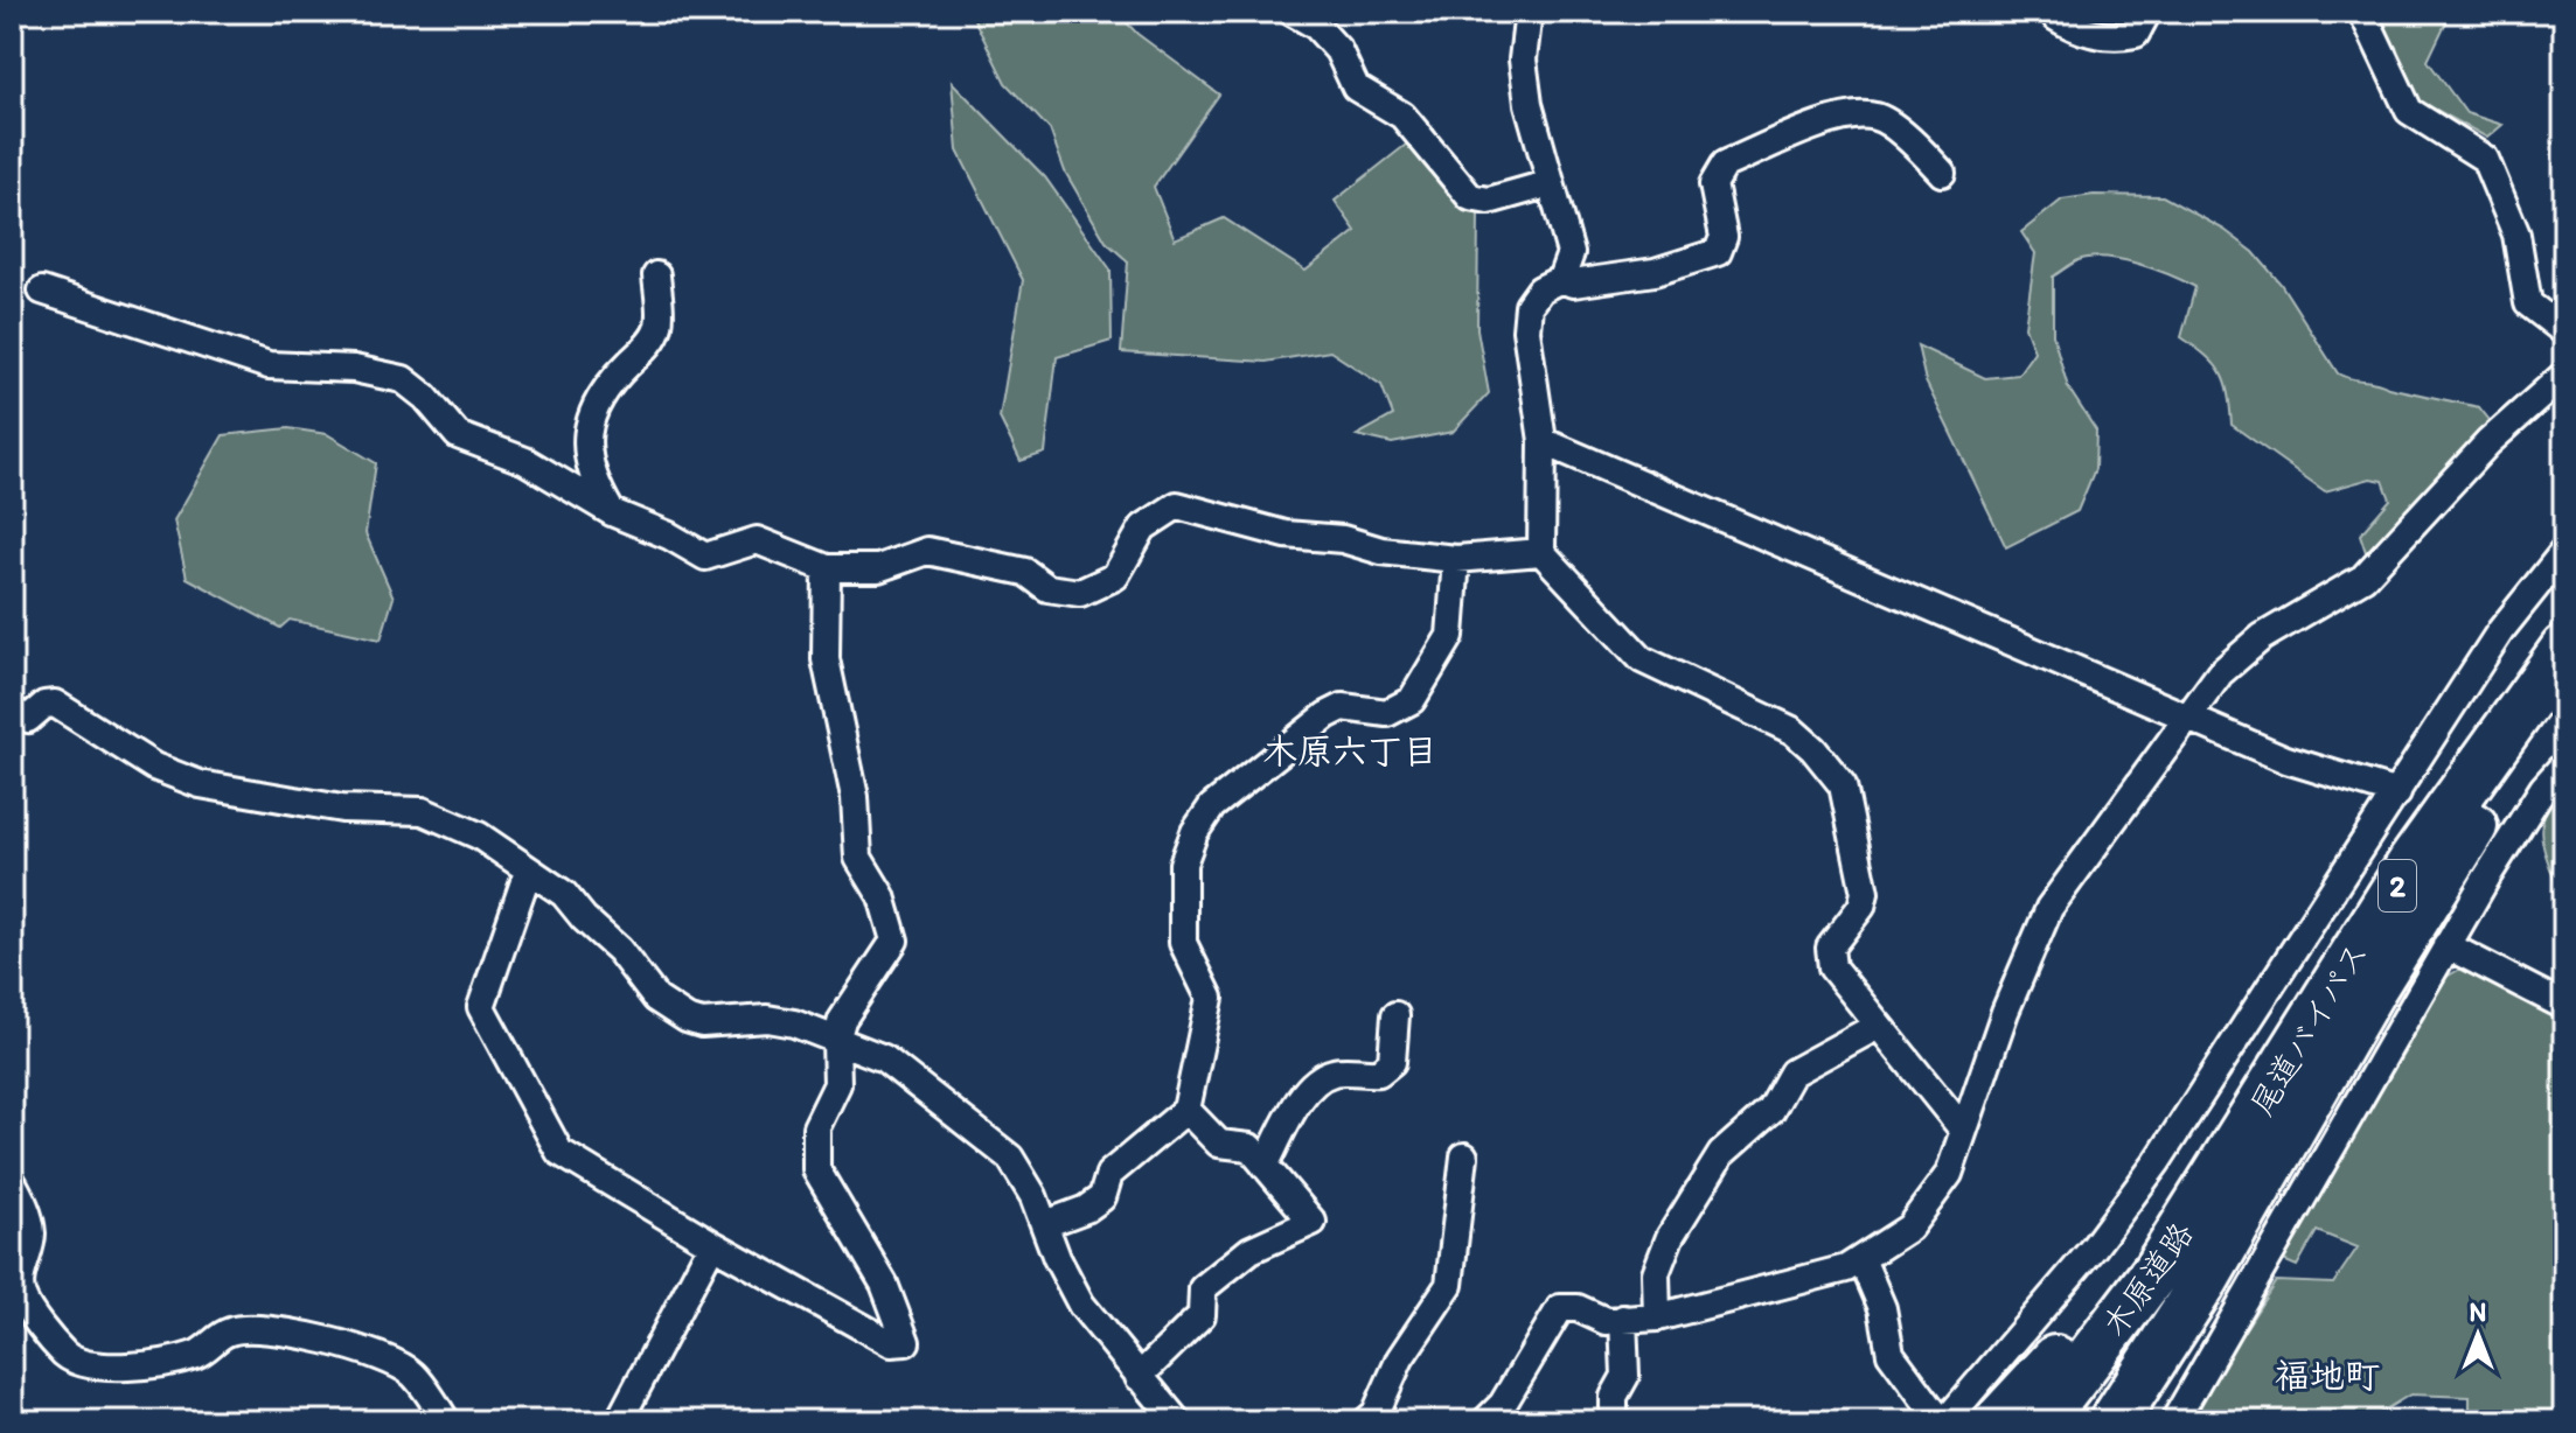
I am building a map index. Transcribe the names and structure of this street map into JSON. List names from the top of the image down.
{
  "streets": {
    "highway": ["2", "尾道バイパス", "木原道路"]
  },
  "crossings": [
    ["2", "尾道バイパス"],
    ["2", "木原道路"],
    ["尾道バイパス", "木原道路"]
  ],
  "districts": ["木原六丁目", "福地町"],
  "north": "top"
}
